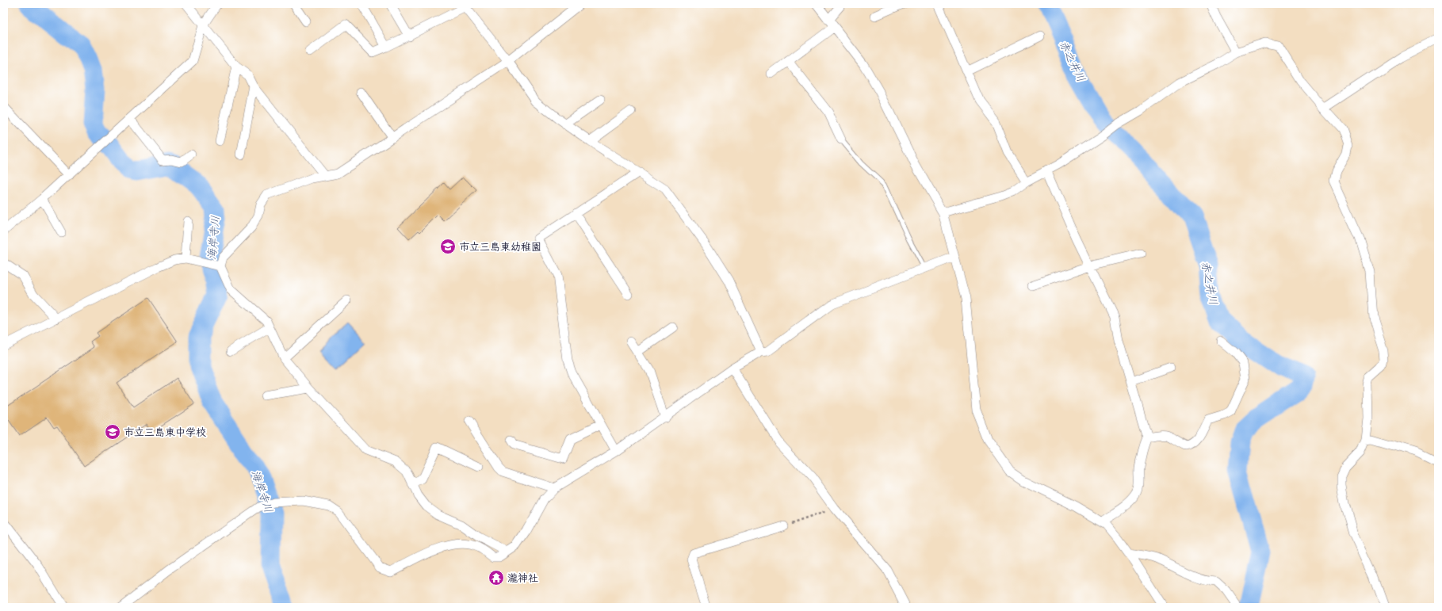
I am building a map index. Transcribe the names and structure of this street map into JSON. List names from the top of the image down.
{
  "water": ["赤之井川", "海岸寺川"],
  "places": {
    "school or university": ["市立三島東幼稚園", "市立三島東中学校"],
    "temple": ["瀧神社"]
  }
}
